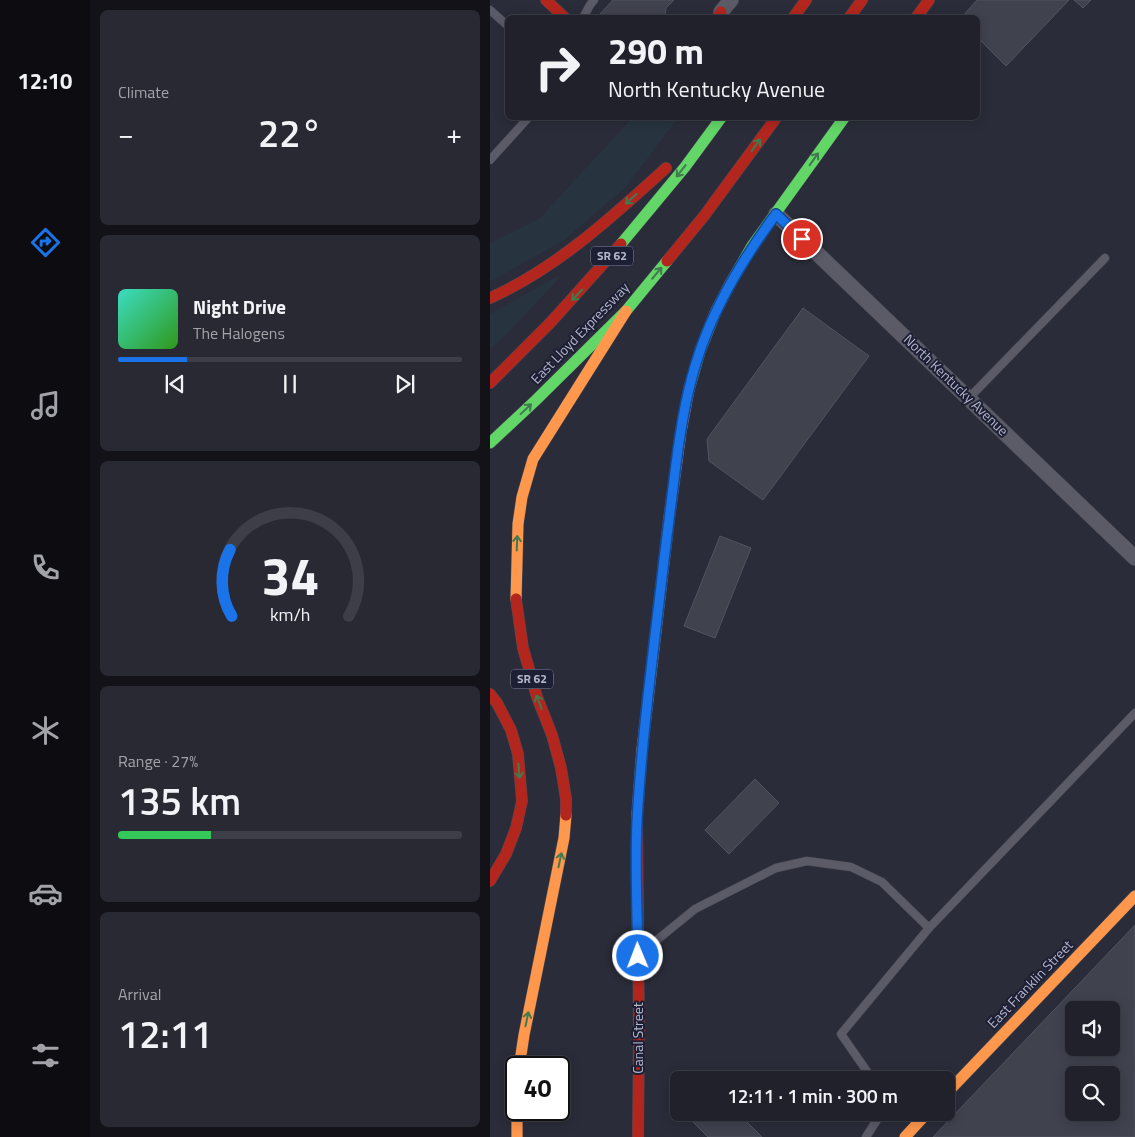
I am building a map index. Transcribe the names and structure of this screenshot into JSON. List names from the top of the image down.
{
  "streets": {
    "main road": [
      "SR 62",
      "East Lloyd Expressway",
      "East Franklin Street",
      "Canal Street"
    ],
    "street": ["North Kentucky Avenue"]
  },
  "crossings": [
    ["SR 62", "East Lloyd Expressway"],
    ["North Kentucky Avenue", "Canal Street"]
  ],
  "page": {
    "tabs": "12:10",
    "tile": [
      "Climate",
      ["Range · 27%", "135 km"],
      ["Arrival", "12:11"]
    ],
    "turn": ["290 m", "North Kentucky Avenue"],
    "heat": ["−", "22°", "+"],
    "song": ["Night Drive", "The Halogens"],
    "limit": "40",
    "trip": "12:11 · 1 min · 300 m",
    "gauge": ["34", "km/h"]
  }
}
